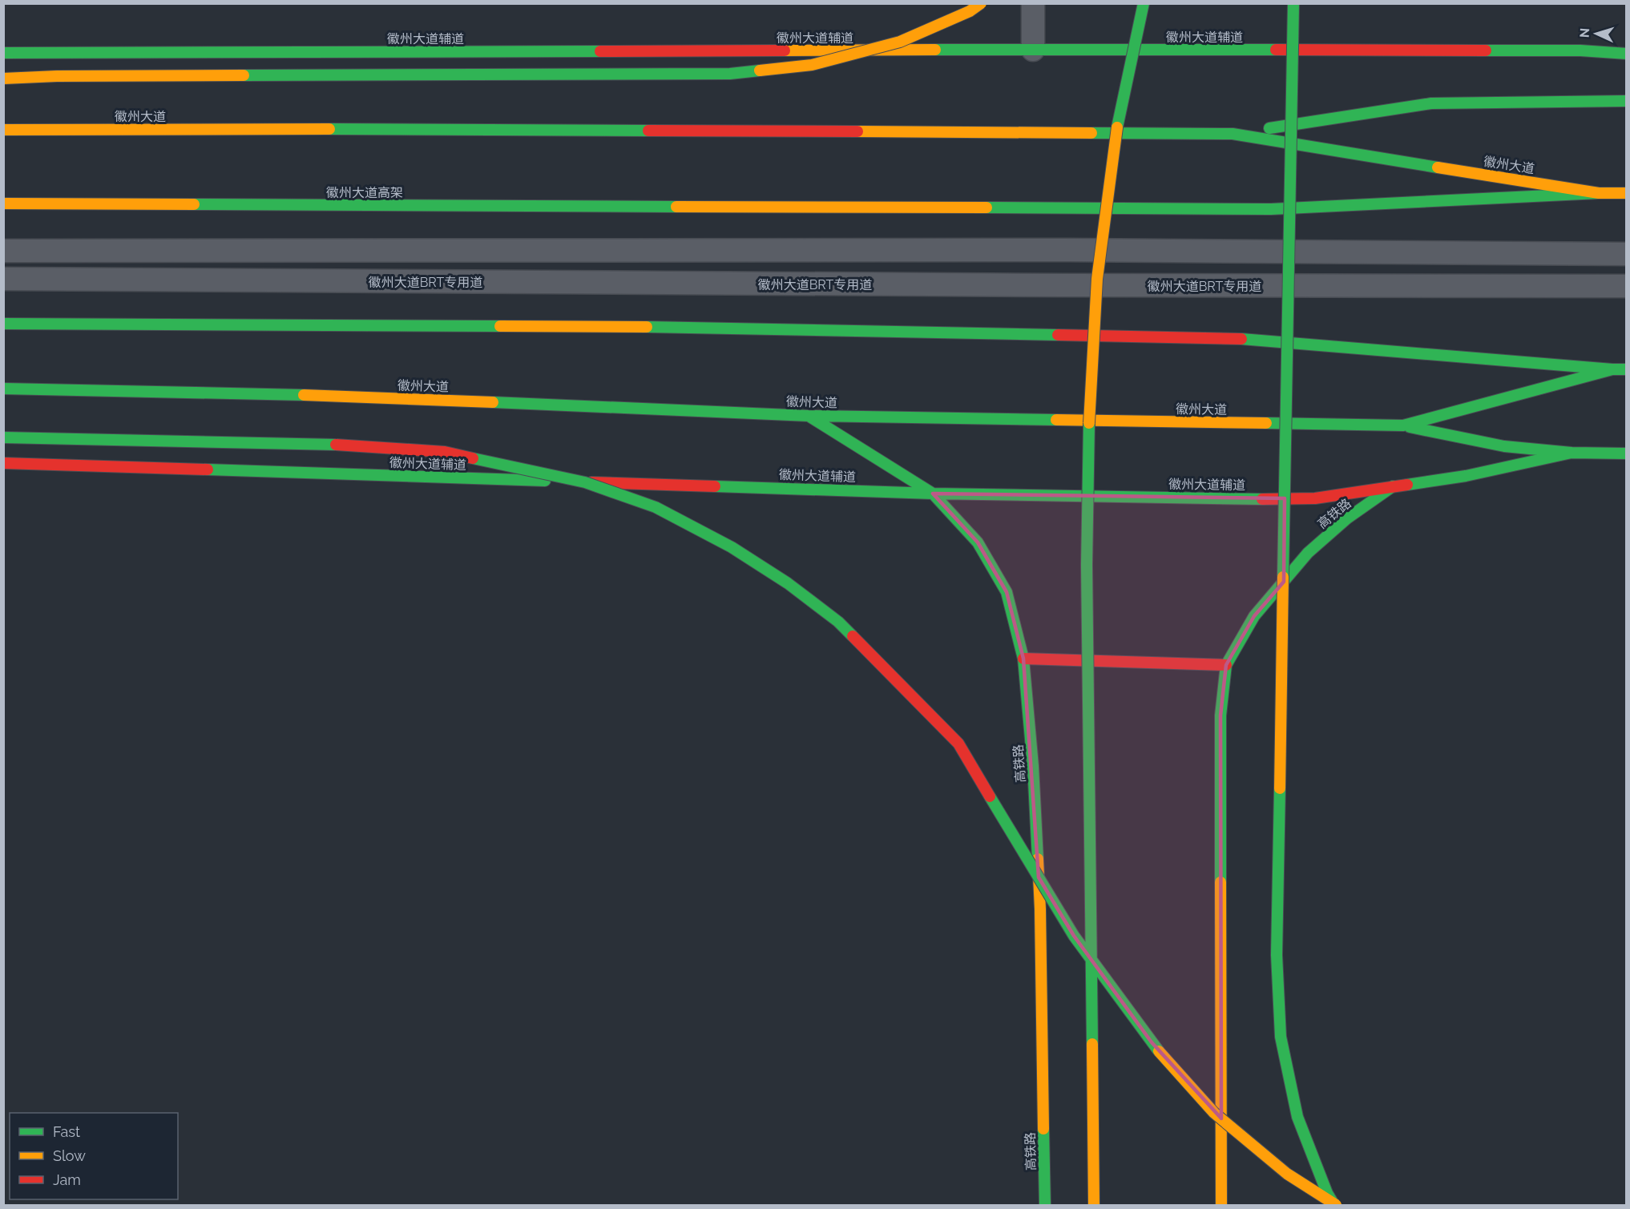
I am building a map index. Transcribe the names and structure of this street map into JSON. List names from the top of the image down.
{
  "streets": {
    "main road": [
      "徽州大道辅道",
      "徽州大道",
      "徽州大道高架",
      "高铁路"
    ],
    "lane": ["徽州大道BRT专用道"]
  },
  "crossings": [
    ["徽州大道辅道", "高铁路"],
    ["徽州大道", "徽州大道高架"],
    ["徽州大道", "高铁路"]
  ],
  "legend": ["Fast", "Slow", "Jam"],
  "north": "left"
}
